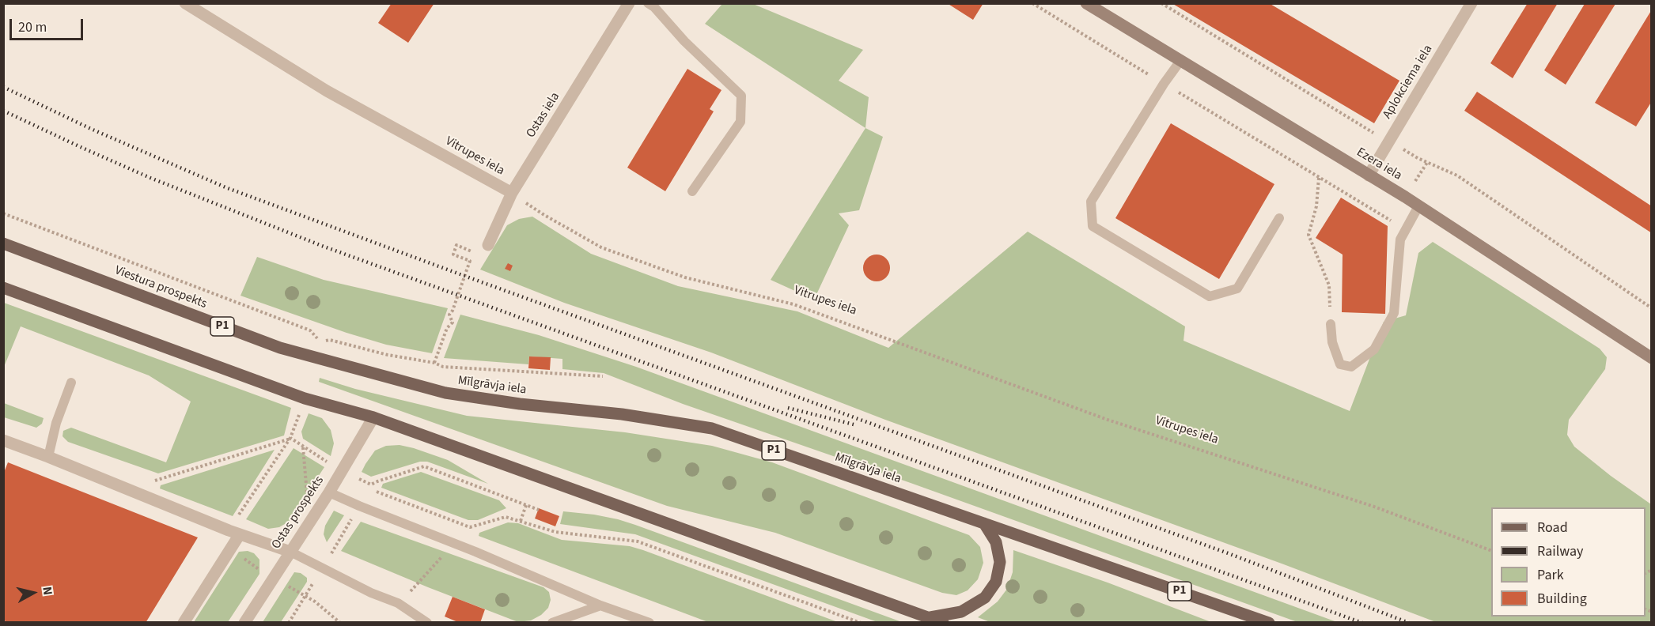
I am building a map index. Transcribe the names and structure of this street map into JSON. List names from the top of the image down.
{
  "streets": {
    "main road": ["Viestura prospekts", "P1", "Mīlgrāvja iela"],
    "street": [
      "Aplokciema iela",
      "Ostas iela",
      "Vitrupes iela",
      "Ezera iela",
      "Ostas prospekts"
    ]
  },
  "crossings": [
    ["Aplokciema iela", "Ezera iela"],
    ["Ostas iela", "Vitrupes iela"],
    ["Viestura prospekts", "Mīlgrāvja iela"]
  ],
  "legend": [
    "Road",
    "Railway",
    "Park",
    "Building"
  ],
  "scale_bar": "20 m",
  "north": "right"
}
